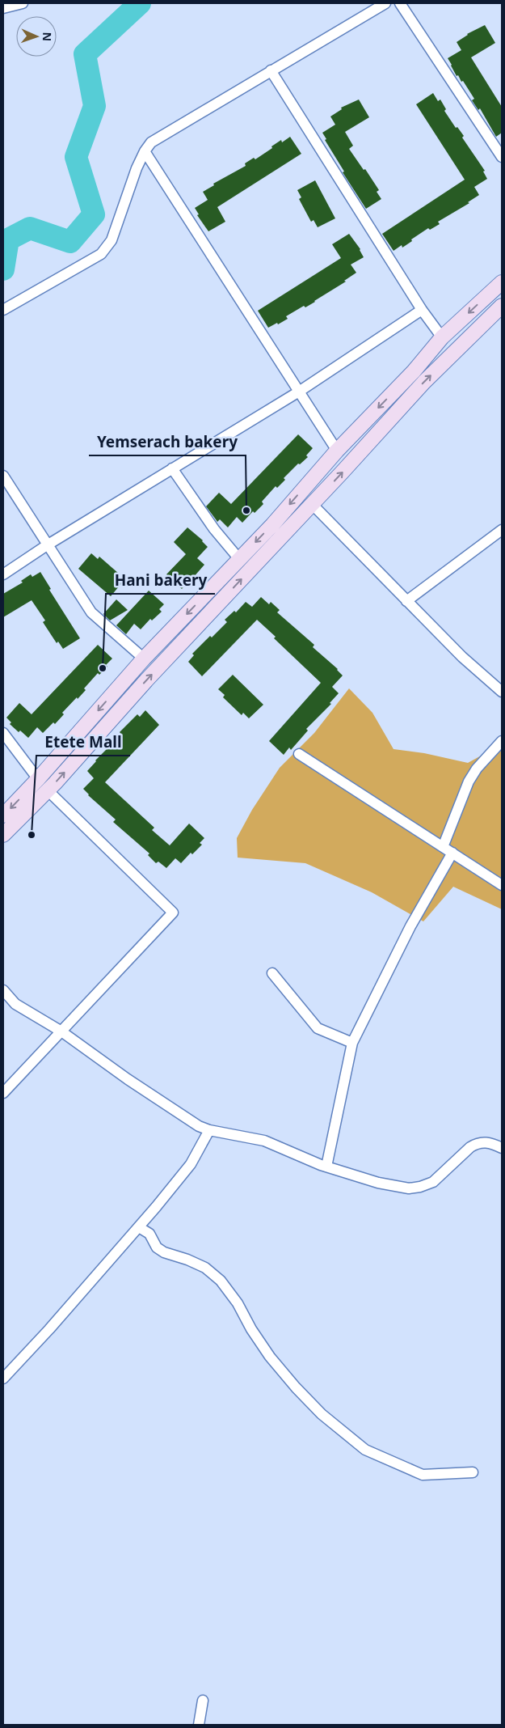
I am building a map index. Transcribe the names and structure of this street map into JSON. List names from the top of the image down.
{
  "places": ["Yemserach bakery", "Hani bakery", "Etete Mall"],
  "north": "right"
}
